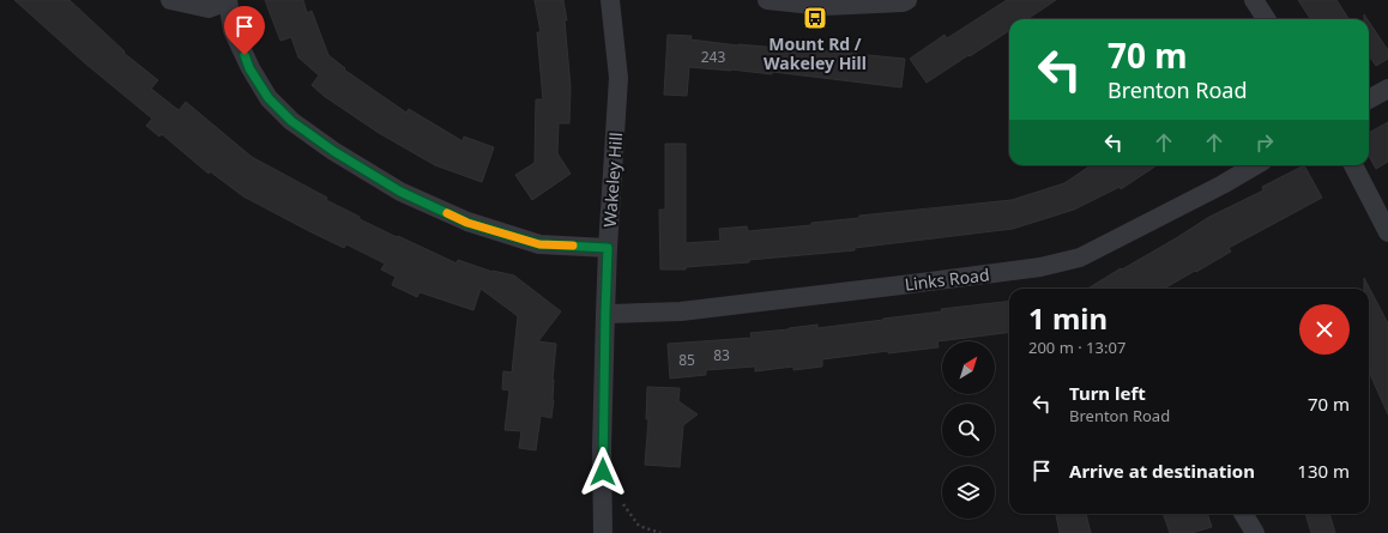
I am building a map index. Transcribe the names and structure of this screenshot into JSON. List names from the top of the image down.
{
  "streets": {
    "street": ["Wakeley Hill", "Links Road"]
  },
  "crossings": [
    ["Wakeley Hill", "Links Road"]
  ],
  "places": {
    "bus stop": ["Mount Rd / Wakeley Hill"]
  },
  "house_numbers": ["243", "83", "85"],
  "north": "top right",
  "page": {
    "turn": ["70 m", "Brenton Road"],
    "heading": ["1 min", "200 m · 13:07"],
    "list": [
      {
        "name": "Turn left",
        "note": "Brenton Road",
        "value": "70 m"
      },
      {
        "name": "Arrive at destination",
        "value": "130 m"
      }
    ]
  }
}
